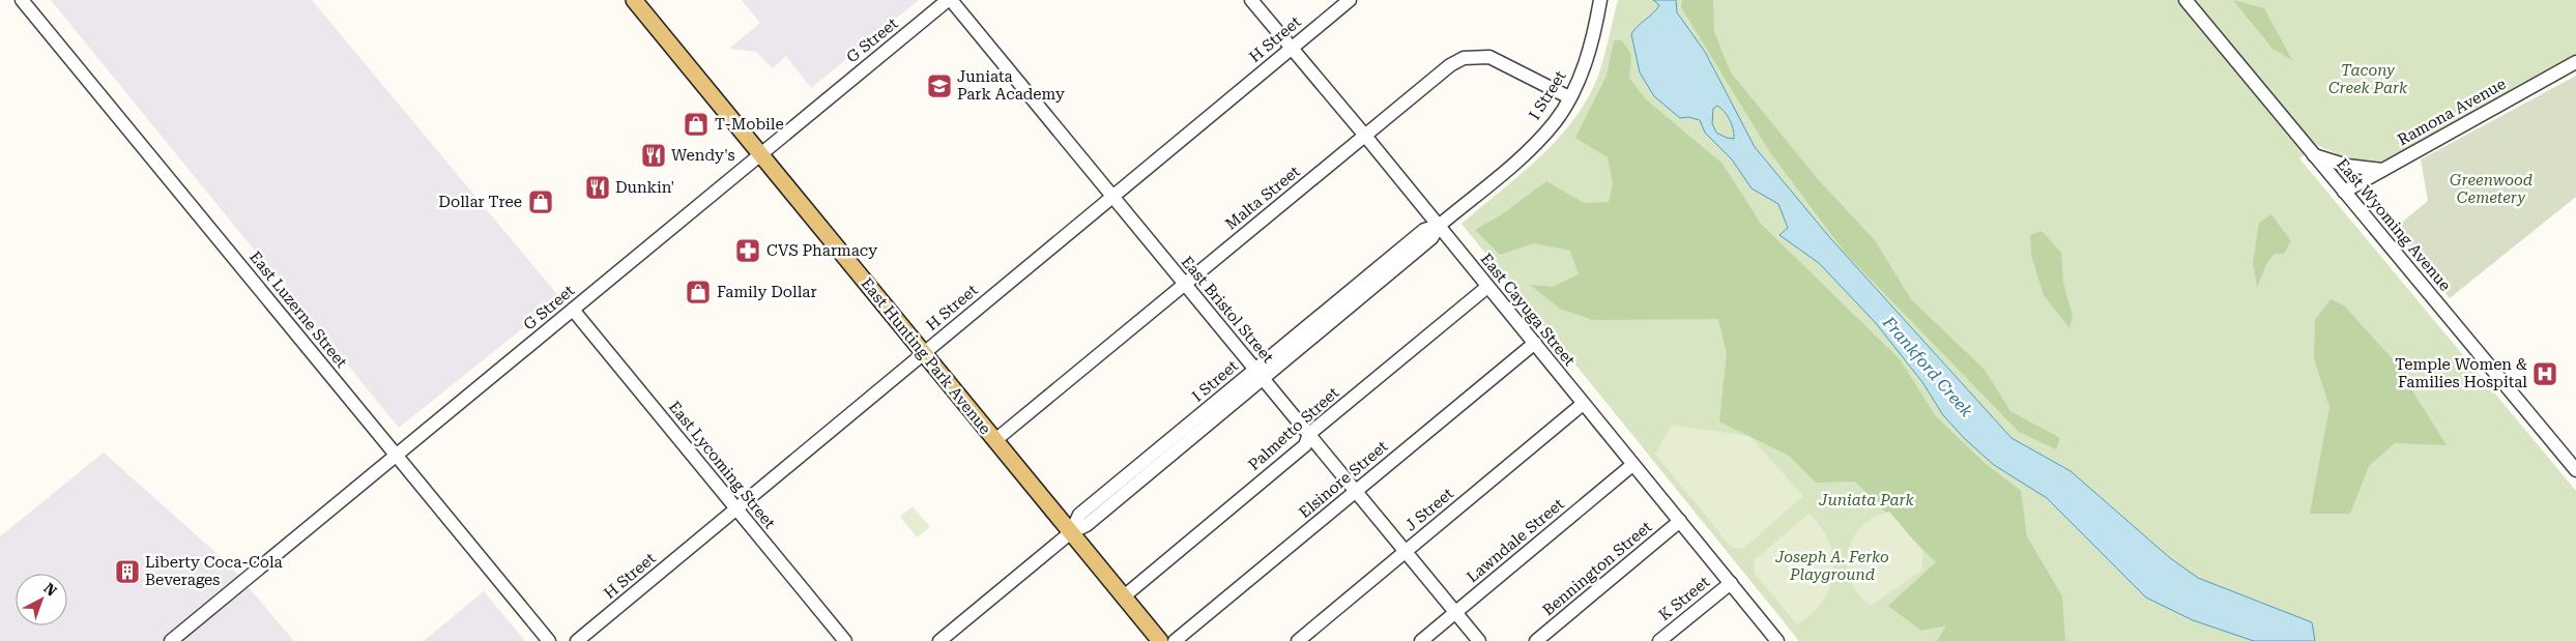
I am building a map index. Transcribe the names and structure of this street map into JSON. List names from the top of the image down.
{
  "streets": {
    "main road": ["East Hunting Park Avenue"],
    "street": [
      "H Street",
      "G Street",
      "I Street",
      "Ramona Avenue",
      "Malta Street",
      "East Wyoming Avenue",
      "East Luzerne Street",
      "East Bristol Street",
      "East Cayuga Street",
      "Palmetto Street",
      "East Lycoming Street",
      "Elsinore Street",
      "J Street",
      "Lawndale Street",
      "Bennington Street",
      "K Street"
    ]
  },
  "crossings": [
    ["H Street", "East Bristol Street"],
    ["H Street", "East Cayuga Street"],
    ["H Street", "East Hunting Park Avenue"],
    ["H Street", "East Lycoming Street"],
    ["G Street", "East Luzerne Street"],
    ["G Street", "East Bristol Street"],
    ["G Street", "East Hunting Park Avenue"],
    ["G Street", "East Lycoming Street"],
    ["I Street", "Malta Street"],
    ["I Street", "East Bristol Street"],
    ["I Street", "East Cayuga Street"],
    ["I Street", "East Hunting Park Avenue"],
    ["Ramona Avenue", "East Wyoming Avenue"],
    ["Malta Street", "East Bristol Street"],
    ["Malta Street", "East Cayuga Street"],
    ["Malta Street", "East Hunting Park Avenue"],
    ["East Bristol Street", "Palmetto Street"],
    ["East Bristol Street", "Elsinore Street"],
    ["East Bristol Street", "J Street"],
    ["East Bristol Street", "Lawndale Street"],
    ["East Cayuga Street", "Palmetto Street"],
    ["East Cayuga Street", "Elsinore Street"],
    ["East Cayuga Street", "J Street"],
    ["East Cayuga Street", "Lawndale Street"],
    ["East Cayuga Street", "Bennington Street"],
    ["East Cayuga Street", "K Street"],
    ["East Hunting Park Avenue", "Palmetto Street"]
  ],
  "water": ["Frankford Creek"],
  "parks": [
    "Tacony Creek Park",
    "Greenwood Cemetery",
    "Juniata Park",
    "Joseph A. Ferko Playground"
  ],
  "places": {
    "school or university": ["Juniata Park Academy"],
    "shop": ["T-Mobile", "Dollar Tree", "Family Dollar"],
    "restaurant": ["Wendy's", "Dunkin'"],
    "pharmacy": ["CVS Pharmacy"],
    "hospital": ["Temple Women & Families Hospital"],
    "building": ["Liberty Coca-Cola Beverages"]
  },
  "north": "top right"
}
